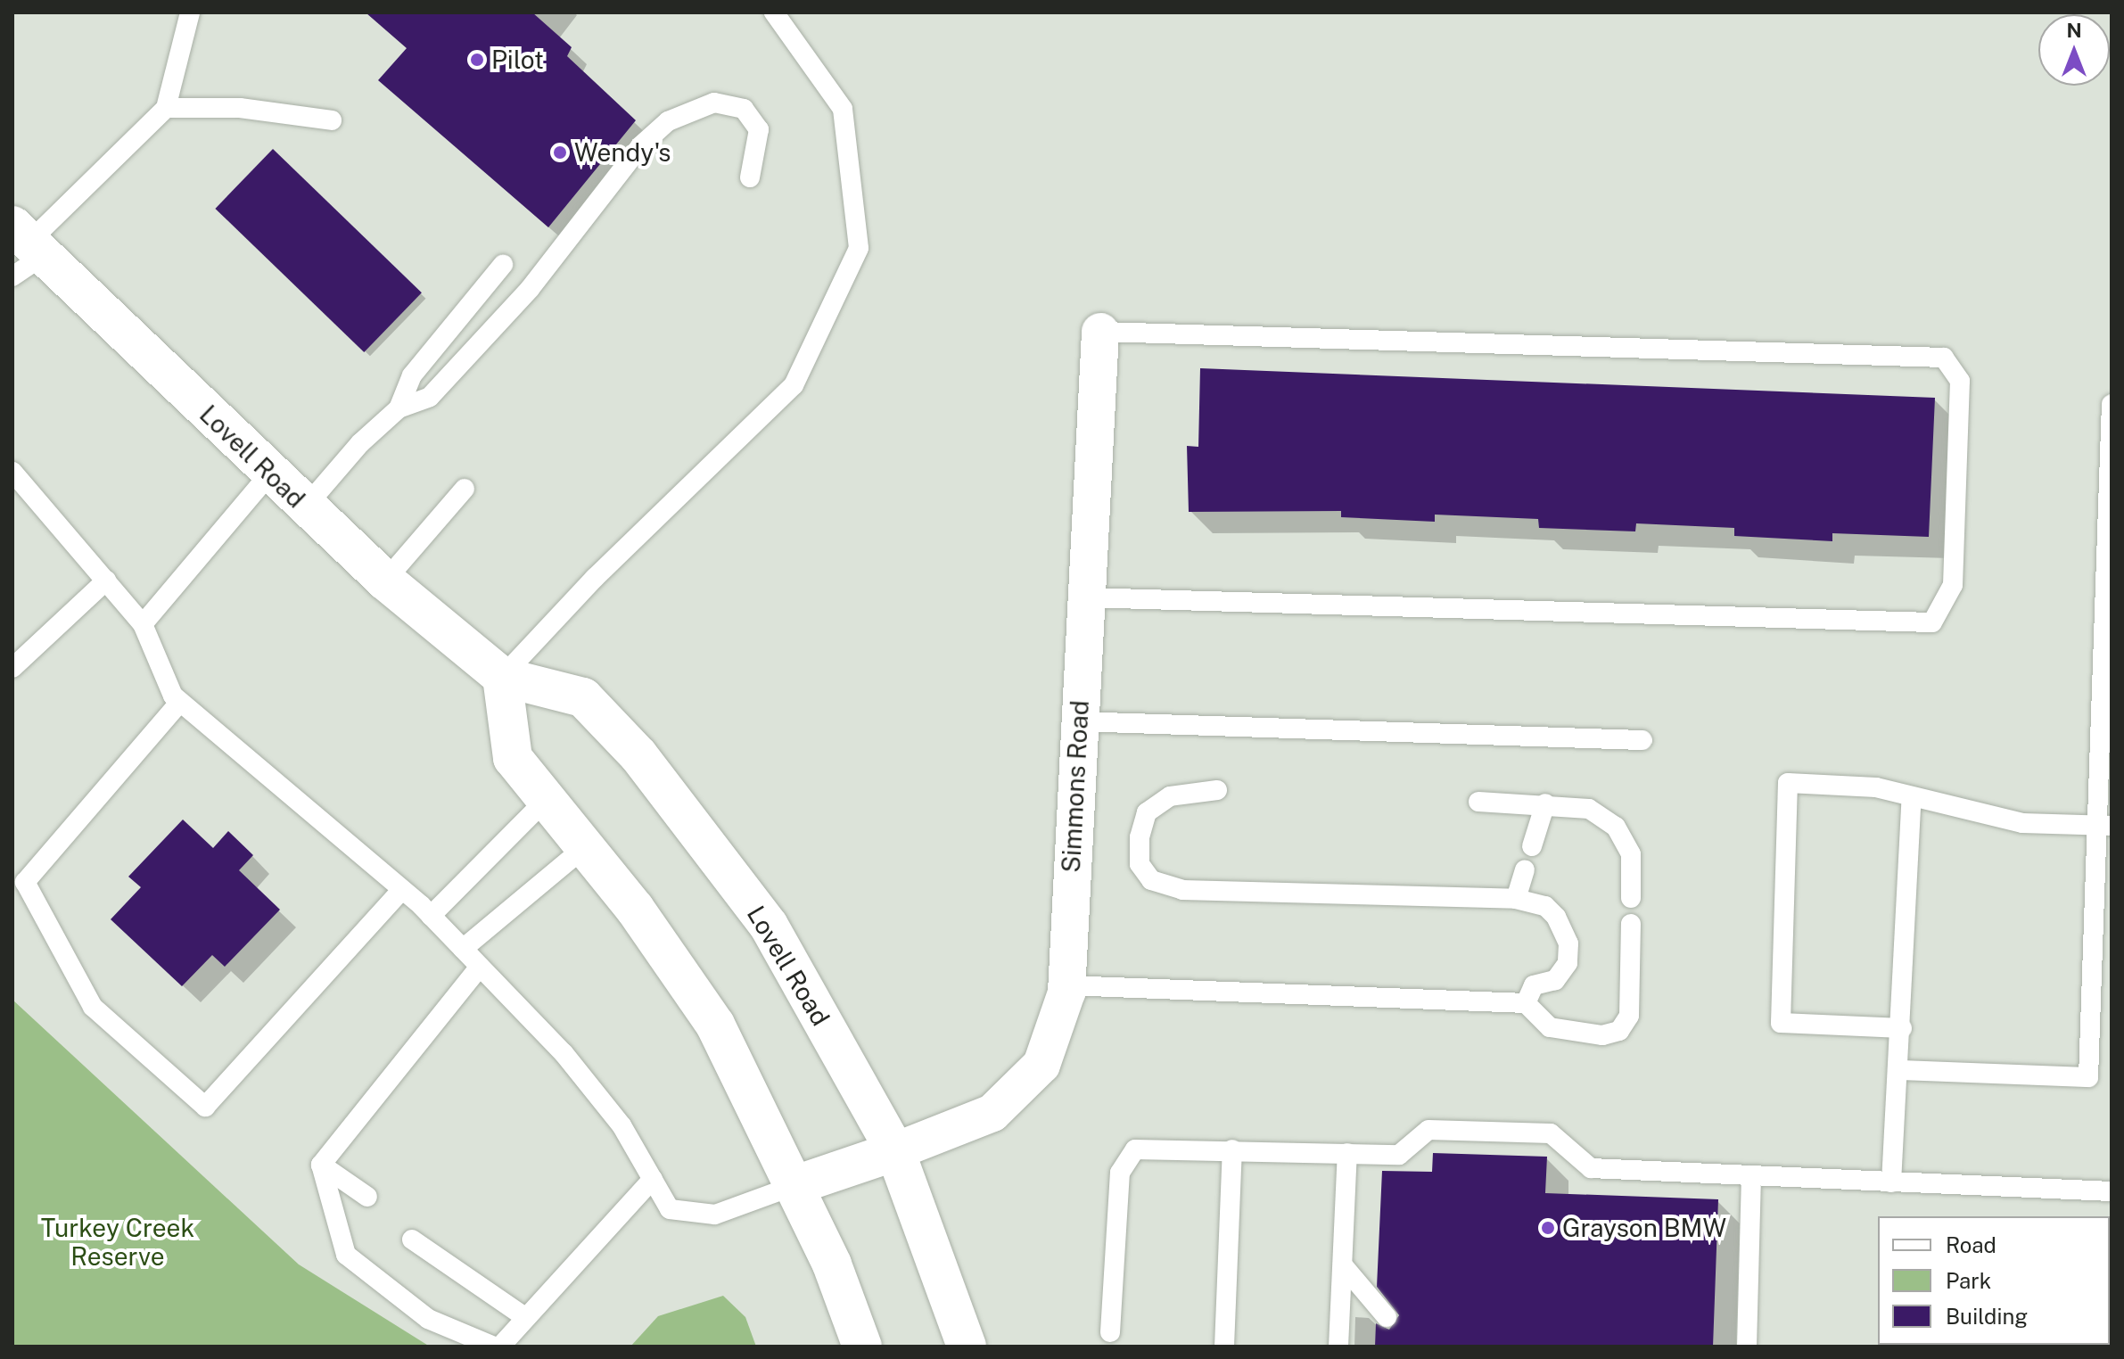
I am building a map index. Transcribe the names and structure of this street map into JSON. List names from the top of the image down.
{
  "streets": {
    "main road": ["Lovell Road"],
    "street": ["Simmons Road"]
  },
  "crossings": [
    ["Lovell Road", "Simmons Road"]
  ],
  "parks": ["Turkey Creek Reserve"],
  "places": ["Pilot", "Wendy's", "Grayson BMW"],
  "legend": ["Road", "Park", "Building"],
  "north": "top"
}
